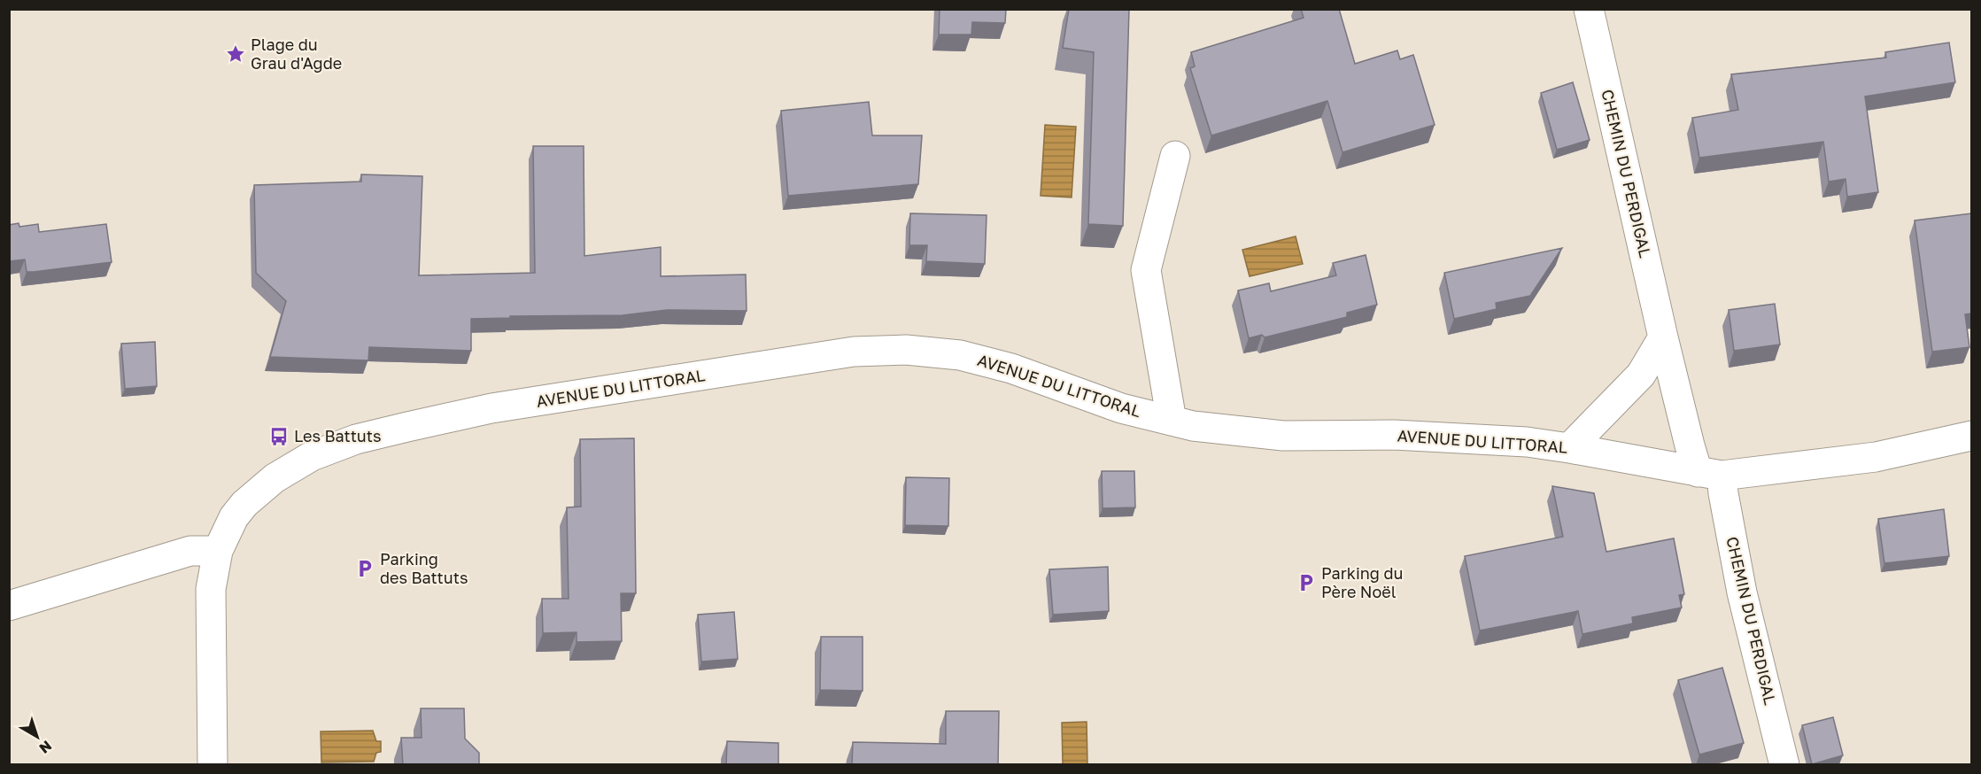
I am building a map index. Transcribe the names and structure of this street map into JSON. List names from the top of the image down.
{
  "streets": {
    "street": ["CHEMIN DU PERDIGAL", "AVENUE DU LITTORAL"]
  },
  "crossings": [
    ["CHEMIN DU PERDIGAL", "AVENUE DU LITTORAL"]
  ],
  "places": {
    "place": ["Plage du Grau d'Agde"],
    "bus stop": ["Les Battuts"],
    "parking": ["Parking des Battuts", "Parking du Père Noël"]
  },
  "north": "bottom right"
}
